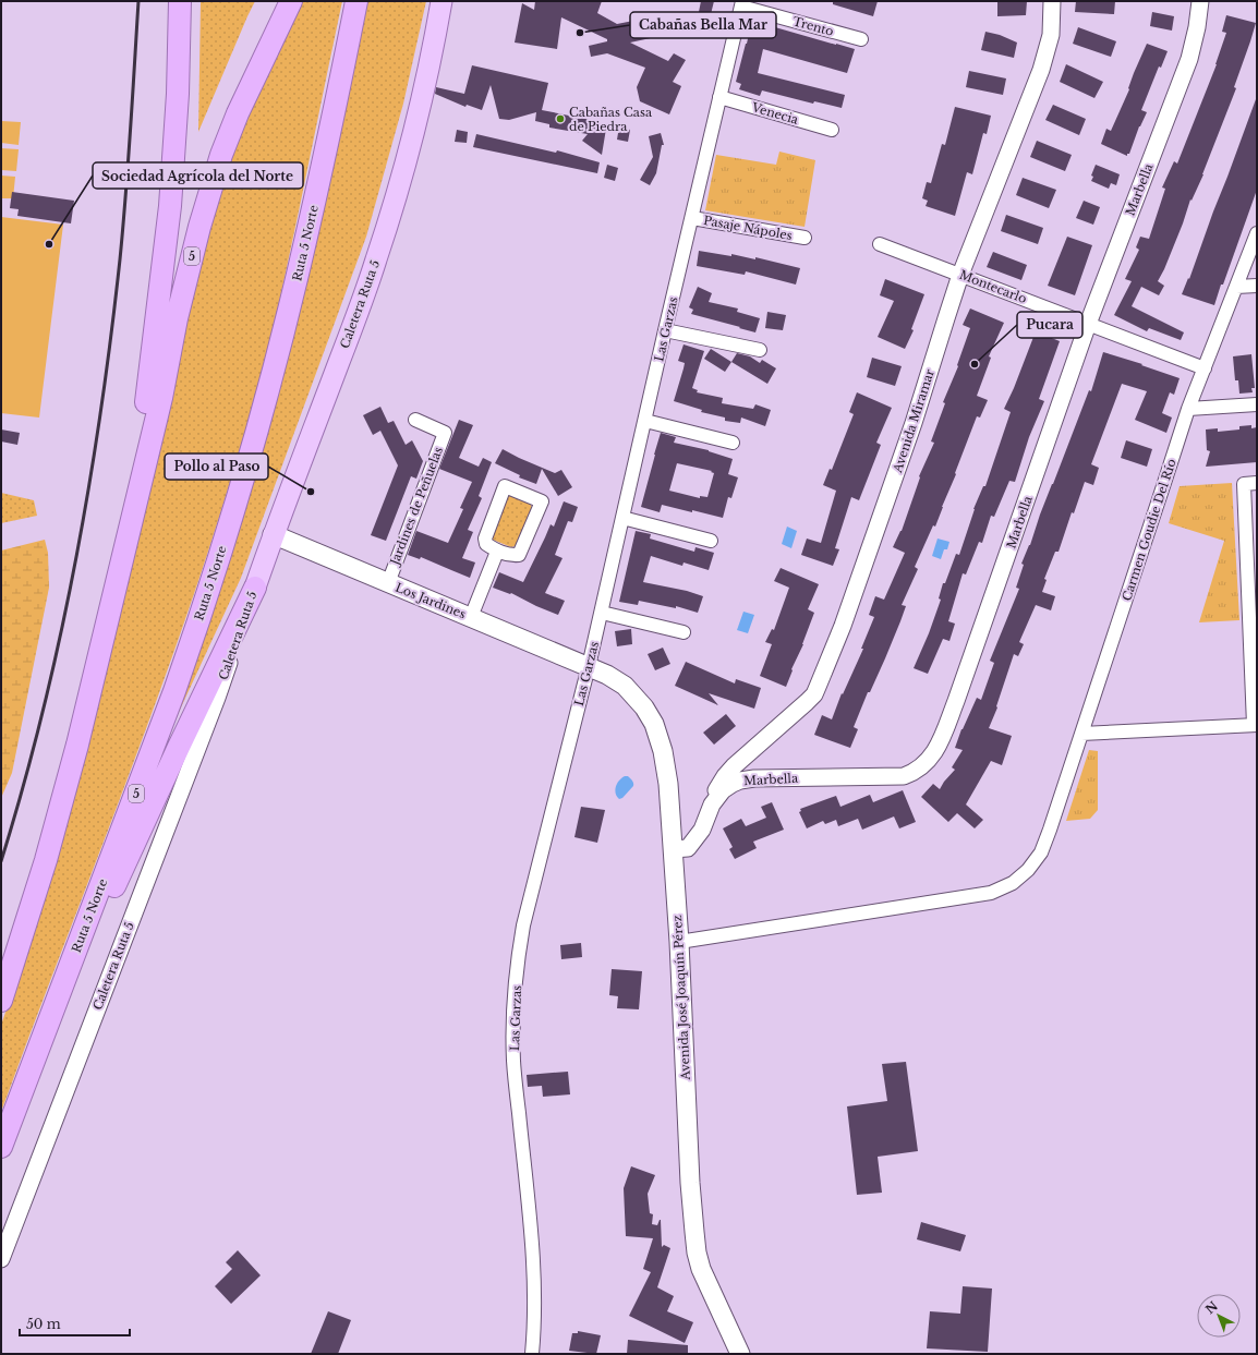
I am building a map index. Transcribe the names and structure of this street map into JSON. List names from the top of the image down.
{
  "streets": {
    "highway": ["Ruta 5 Norte", "5"],
    "main road": ["Caletera Ruta 5", "Los Jardines", "Avenida José Joaquín Pérez"],
    "street": [
      "Trento",
      "Venecia",
      "Marbella",
      "Pasaje Nápoles",
      "Montecarlo",
      "Las Garzas",
      "Avenida Miramar",
      "Jardines de Peñuelas",
      "Carmen Goudie Del Río"
    ]
  },
  "crossings": [
    ["Trento", "Las Garzas"],
    ["Venecia", "Las Garzas"],
    ["Marbella", "Montecarlo"],
    ["Marbella", "Avenida Miramar"],
    ["Marbella", "Avenida José Joaquín Pérez"],
    ["Pasaje Nápoles", "Las Garzas"],
    ["Montecarlo", "Avenida Miramar"],
    ["Montecarlo", "Carmen Goudie Del Río"],
    ["Caletera Ruta 5", "Los Jardines"],
    ["Las Garzas", "Los Jardines"],
    ["Las Garzas", "Avenida José Joaquín Pérez"],
    ["Jardines de Peñuelas", "Los Jardines"],
    ["Carmen Goudie Del Río", "Avenida José Joaquín Pérez"],
    ["Los Jardines", "Avenida José Joaquín Pérez"]
  ],
  "places": [
    "Cabañas Bella Mar",
    "Cabañas Casa de Piedra",
    "Sociedad Agrícola del Norte",
    "Pucara",
    "Pollo al Paso"
  ],
  "scale_bar": "50 m",
  "north": "top left"
}
